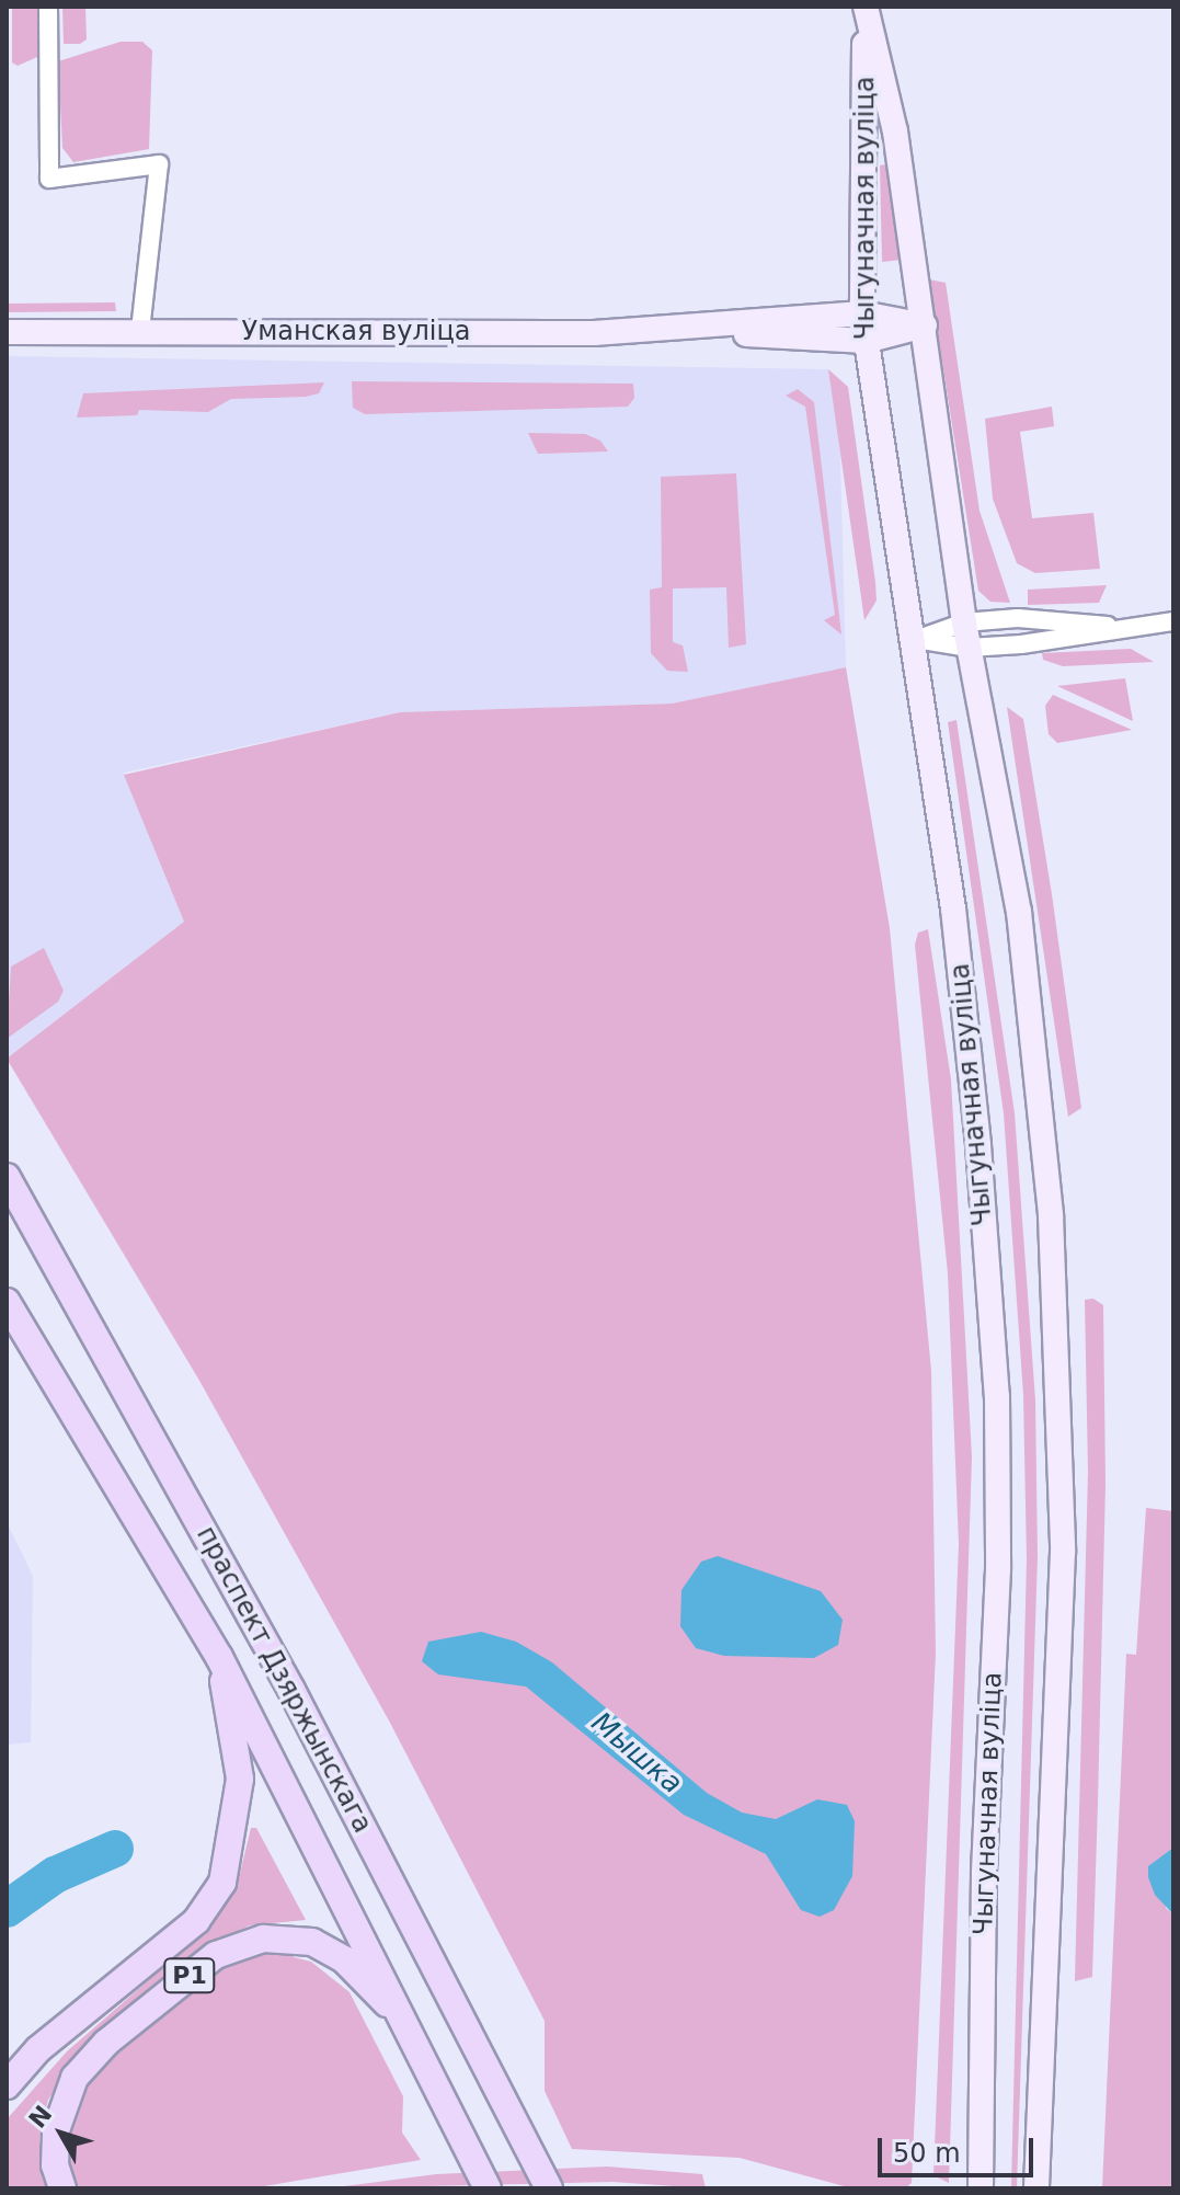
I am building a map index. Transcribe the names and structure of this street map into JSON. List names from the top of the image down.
{
  "streets": {
    "main road": [
      "Чыгуначная вуліца",
      "Уманская вуліца",
      "праспект Дзяржынскага",
      "Р1"
    ]
  },
  "crossings": [
    ["Чыгуначная вуліца", "Уманская вуліца"],
    ["праспект Дзяржынскага", "Р1"]
  ],
  "water": ["Мышка"],
  "scale_bar": "50 m",
  "north": "top left"
}
